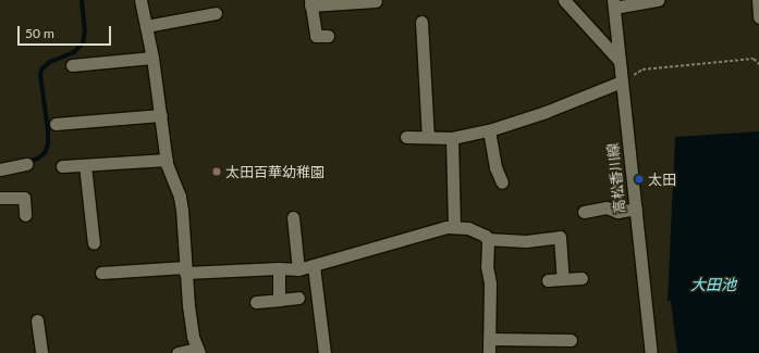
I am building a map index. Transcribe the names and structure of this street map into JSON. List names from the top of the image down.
{
  "streets": {
    "street": ["高松香川線"]
  },
  "water": ["大田池"],
  "places": ["太田百華幼稚園", "太田"],
  "scale_bar": "50 m"
}
